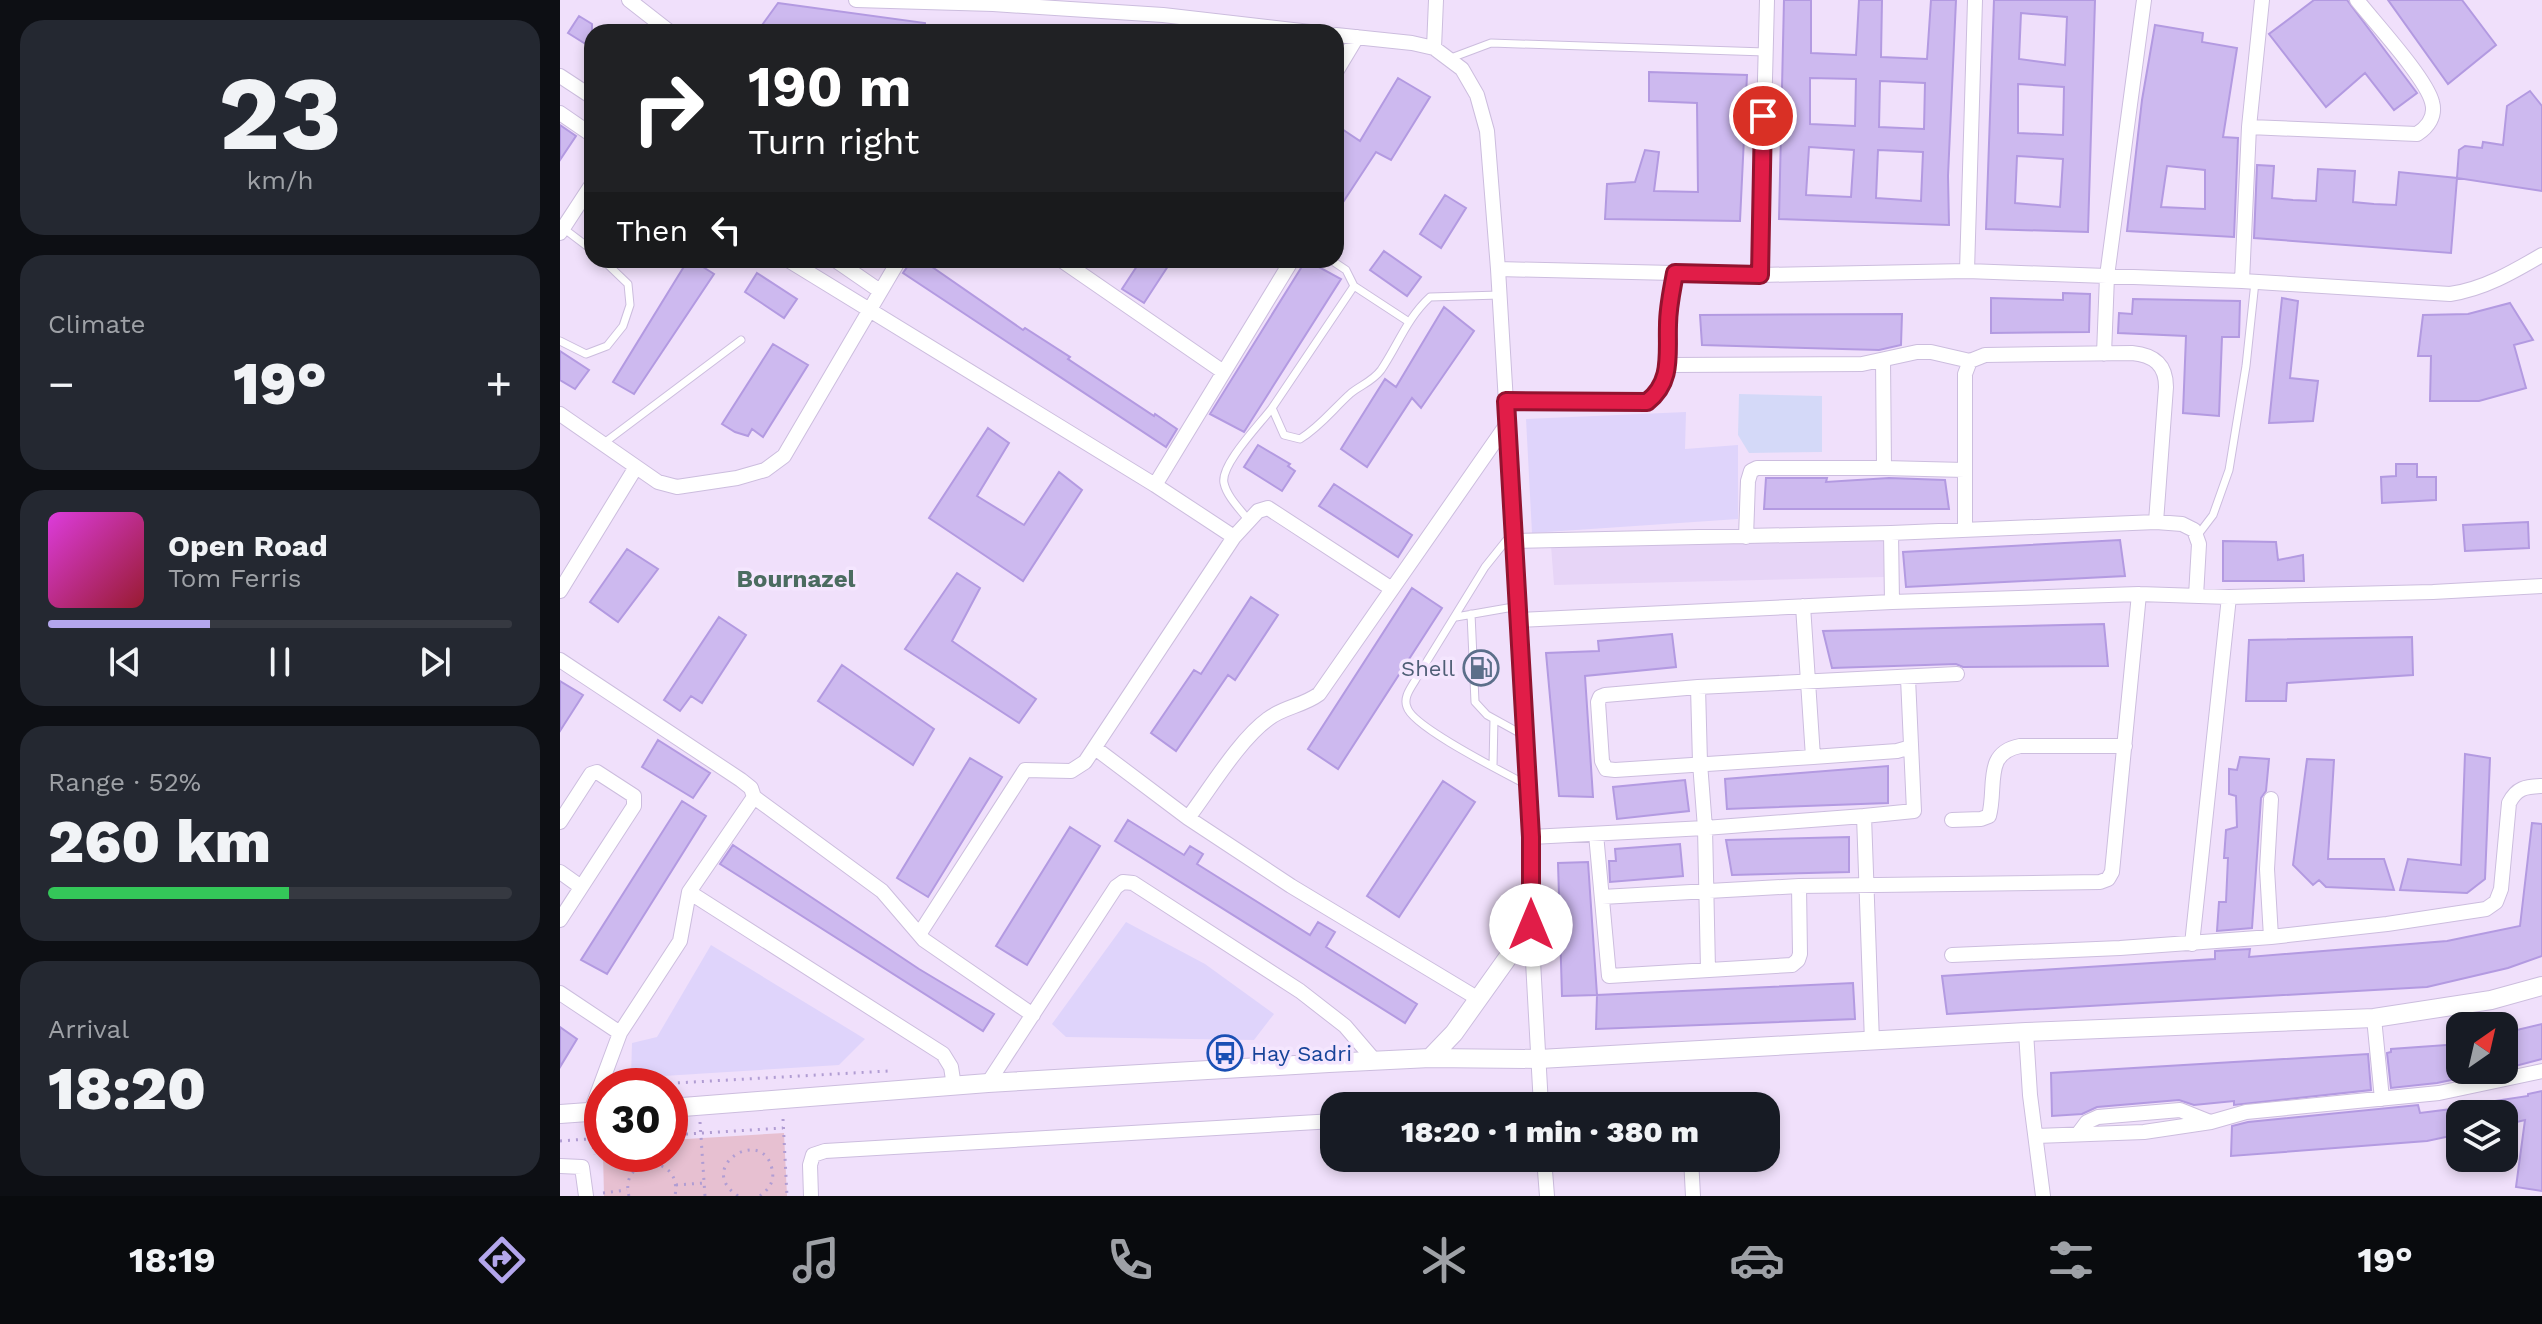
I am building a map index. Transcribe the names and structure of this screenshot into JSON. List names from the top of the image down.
{
  "districts": ["Bournazel"],
  "places": {
    "fuel station": ["Shell"],
    "bus stop": ["Hay Sadri"]
  },
  "north": "top right",
  "page": {
    "tile": [
      ["23", "km/h"],
      "Climate",
      ["Range · 52%", "260 km"],
      ["Arrival", "18:20"]
    ],
    "turn": ["190 m", "Turn right"],
    "then": "Then",
    "heat": ["−", "19°", "+"],
    "song": ["Open Road", "Tom Ferris"],
    "limit": "30",
    "trip": "18:20 · 1 min · 380 m",
    "tabs": ["18:19", "19°"]
  }
}
